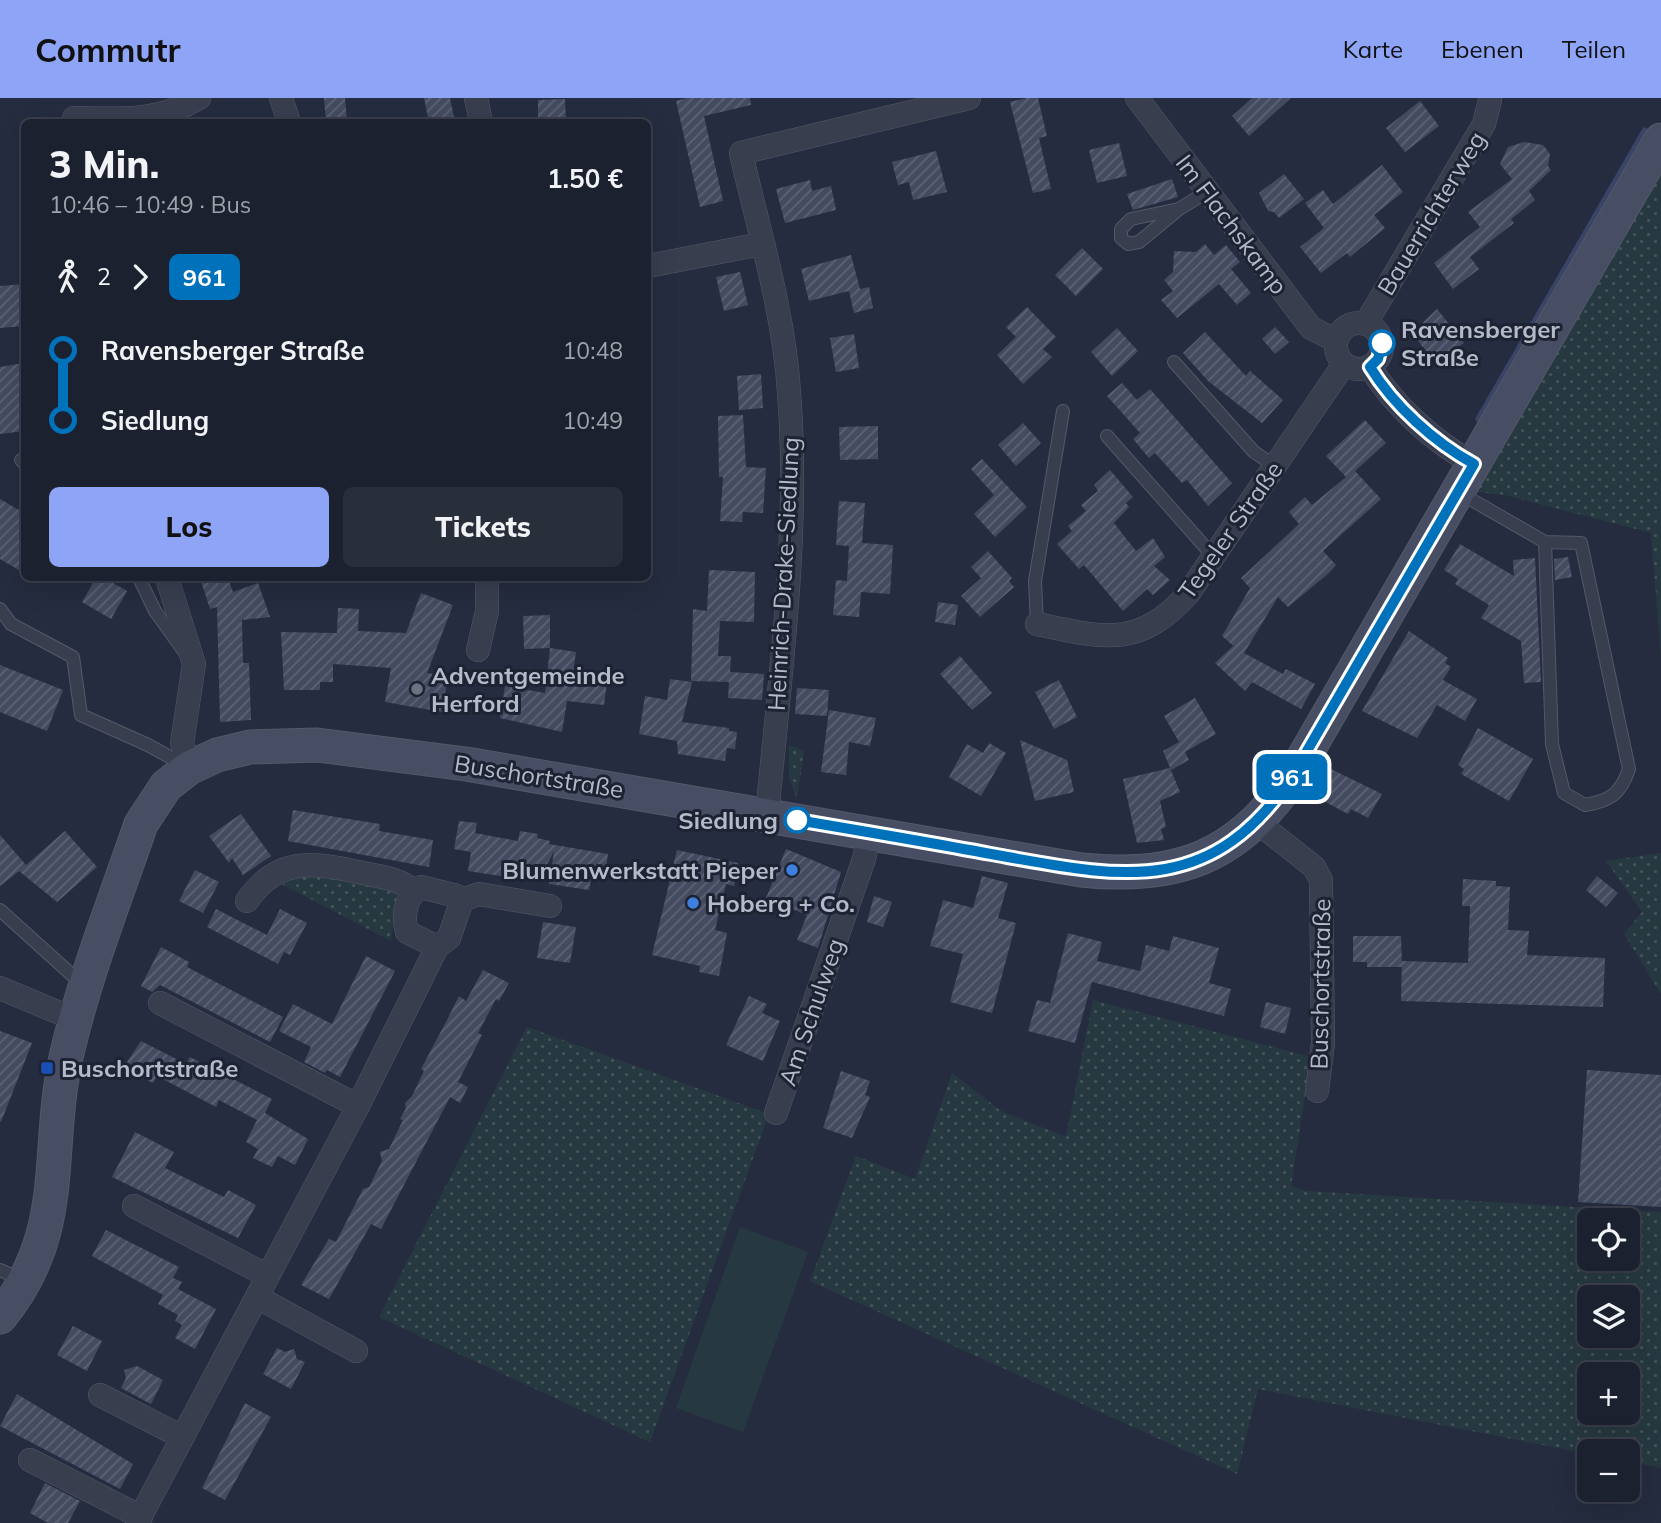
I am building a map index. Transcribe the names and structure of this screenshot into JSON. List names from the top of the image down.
{
  "streets": {
    "main road": ["Buschortstraße"],
    "street": [
      "Bauerrichterweg",
      "Im Flachskamp",
      "Tegeler Straße",
      "Heinrich-Drake-Siedlung",
      "Am Schulweg"
    ]
  },
  "crossings": [
    ["Bauerrichterweg", "Im Flachskamp"],
    ["Bauerrichterweg", "Tegeler Straße"],
    ["Im Flachskamp", "Tegeler Straße"],
    ["Heinrich-Drake-Siedlung", "Buschortstraße"],
    ["Buschortstraße", "Am Schulweg"]
  ],
  "places": {
    "other": [
      "Ravensberger Straße",
      "Adventgemeinde Herford",
      "Siedlung",
      "Blumenwerkstatt Pieper",
      "Hoberg + Co."
    ],
    "transit": ["Buschortstraße"]
  },
  "lines": ["bus line 961"],
  "page": {
    "header": "Commutr",
    "nav": ["Karte", "Ebenen", "Teilen"],
    "on_map": "961",
    "heading": ["3 Min.", "10:46 – 10:49 · Bus", "1.50 €"],
    "legs": ["2", "961"],
    "list": [
      {
        "name": "Ravensberger Straße",
        "value": "10:48"
      },
      {
        "name": "Siedlung",
        "value": "10:49"
      }
    ],
    "buttons": ["Los", "Tickets"],
    "map_buttons": ["+", "−"]
  }
}
